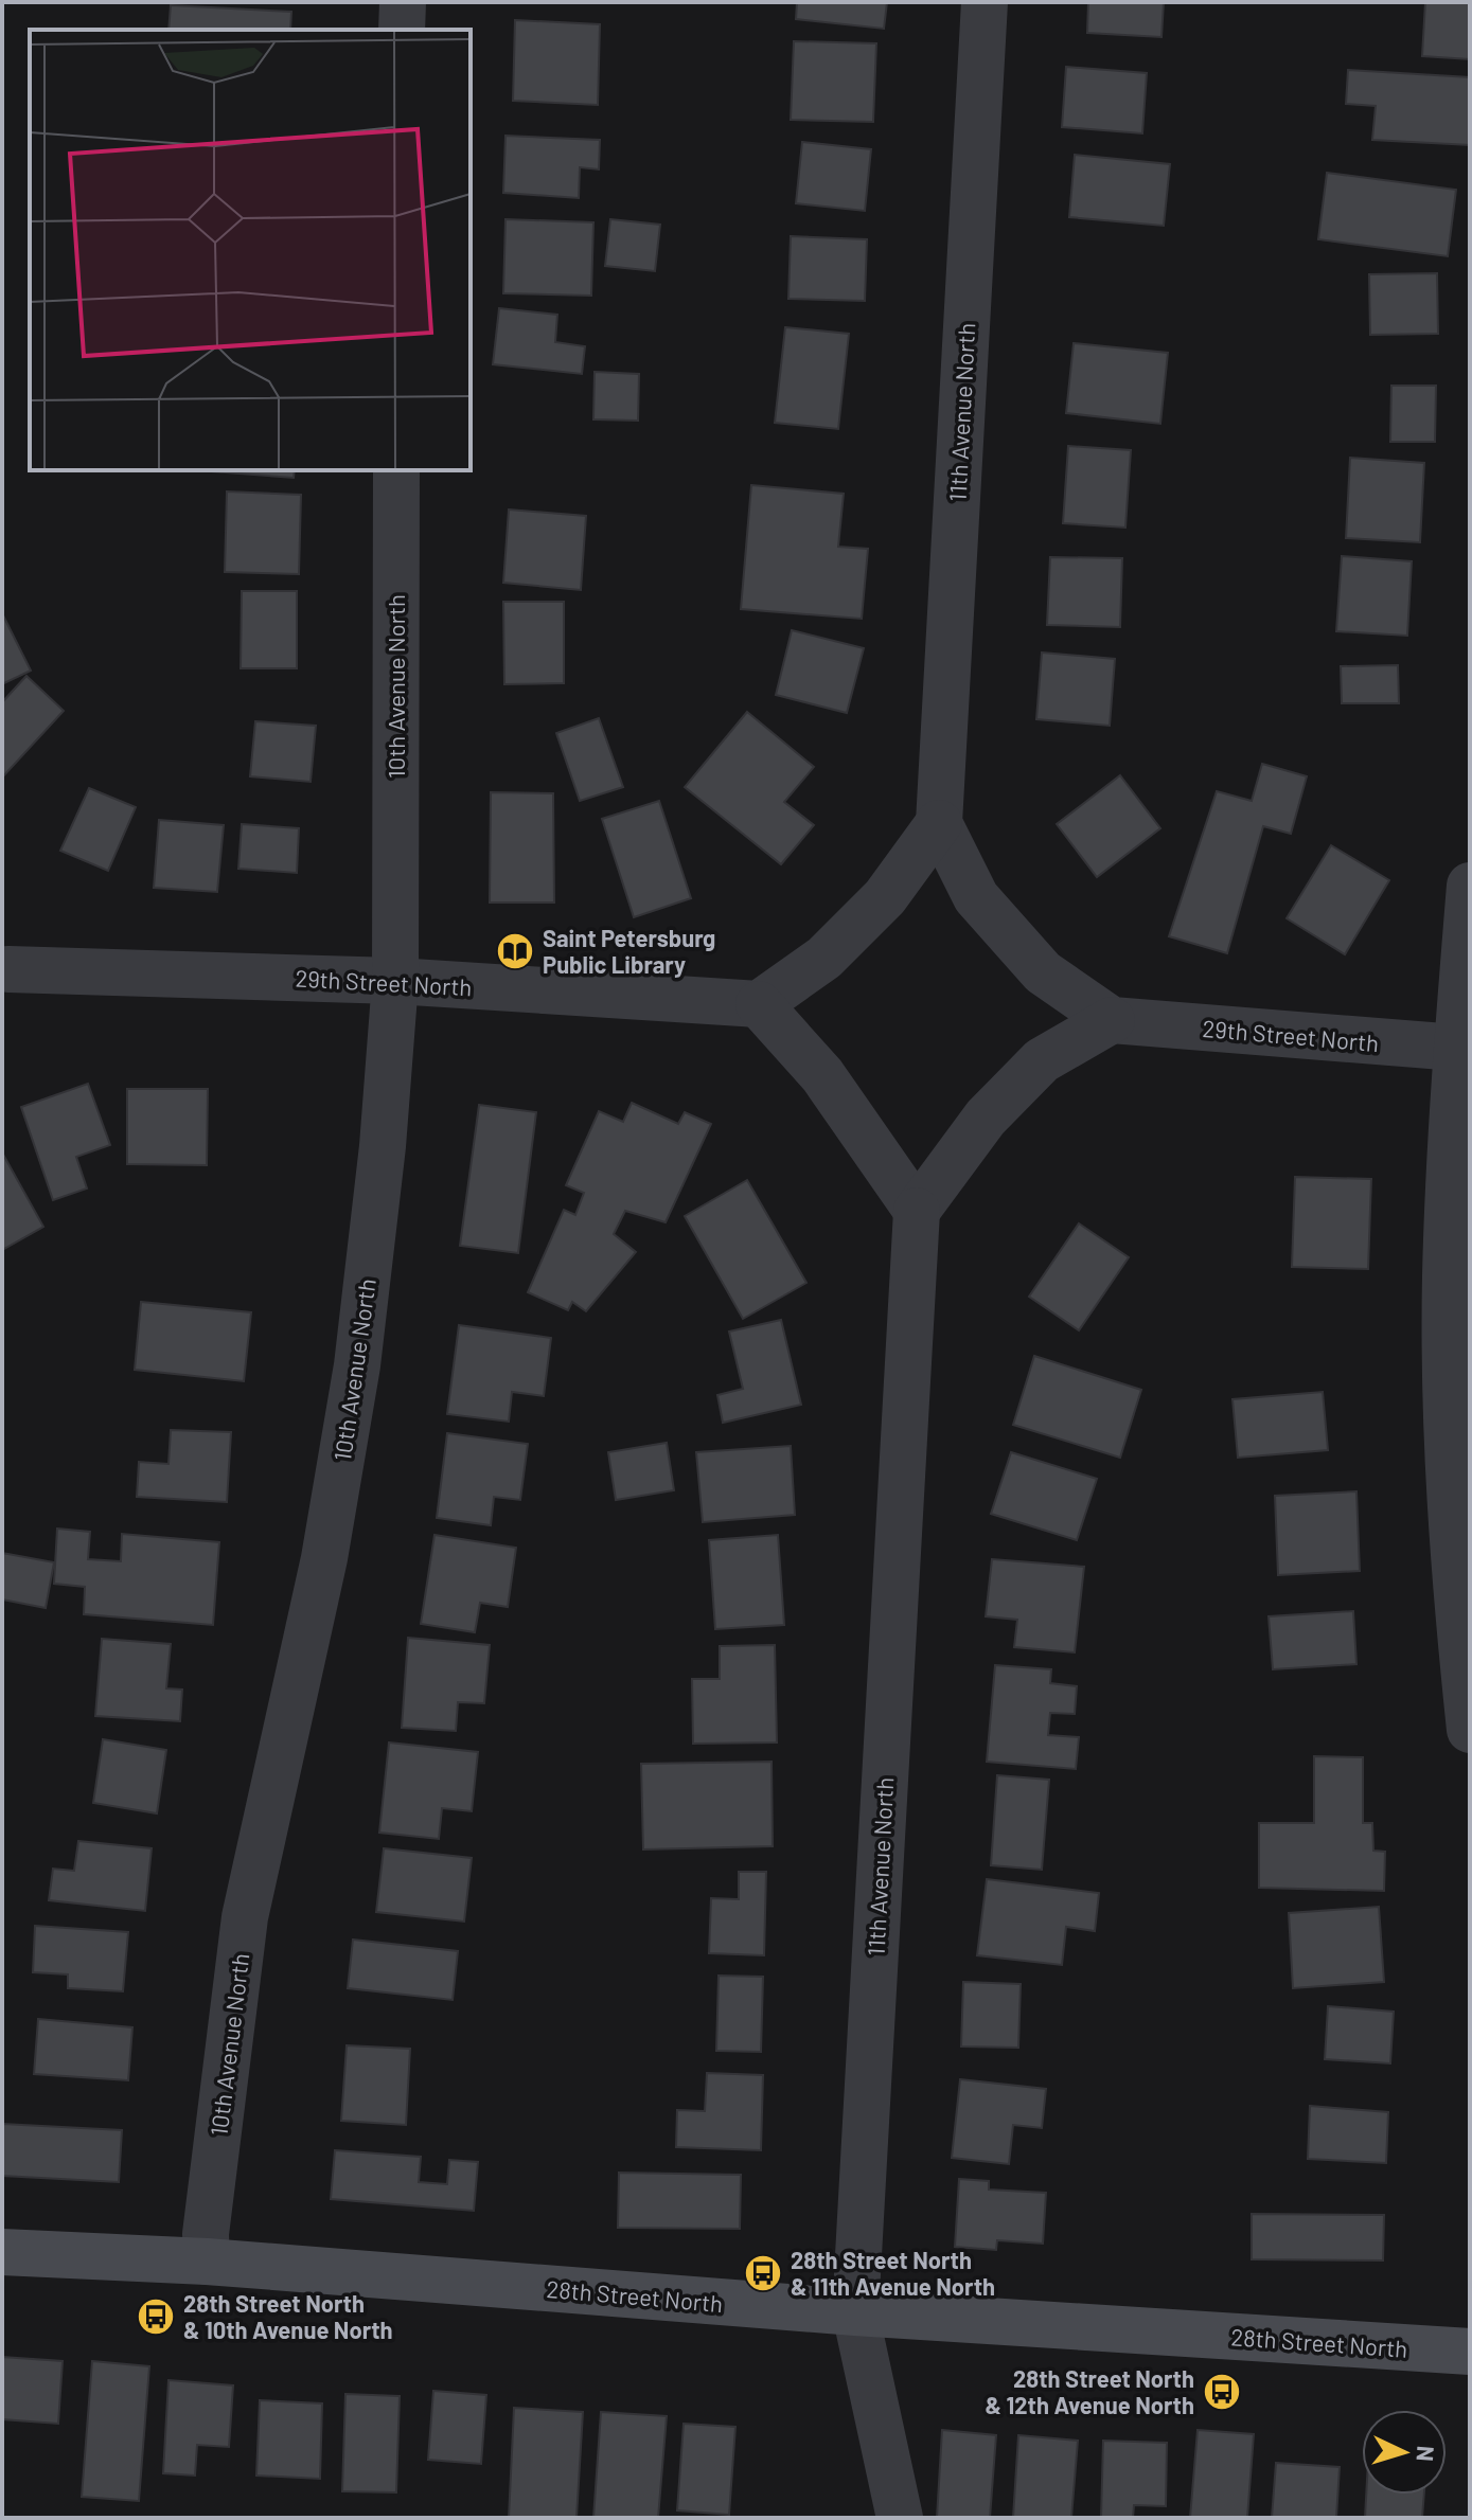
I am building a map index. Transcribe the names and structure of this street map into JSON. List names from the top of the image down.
{
  "streets": {
    "street": [
      "11th Avenue North",
      "10th Avenue North",
      "29th Street North",
      "28th Street North"
    ]
  },
  "crossings": [
    ["11th Avenue North", "28th Street North"],
    ["10th Avenue North", "29th Street North"],
    ["10th Avenue North", "28th Street North"]
  ],
  "places": {
    "library": ["Saint Petersburg Public Library"],
    "bus stop": ["28th Street North & 11th Avenue North", "28th Street North & 10th Avenue North", "28th Street North & 12th Avenue North"]
  },
  "north": "right"
}
